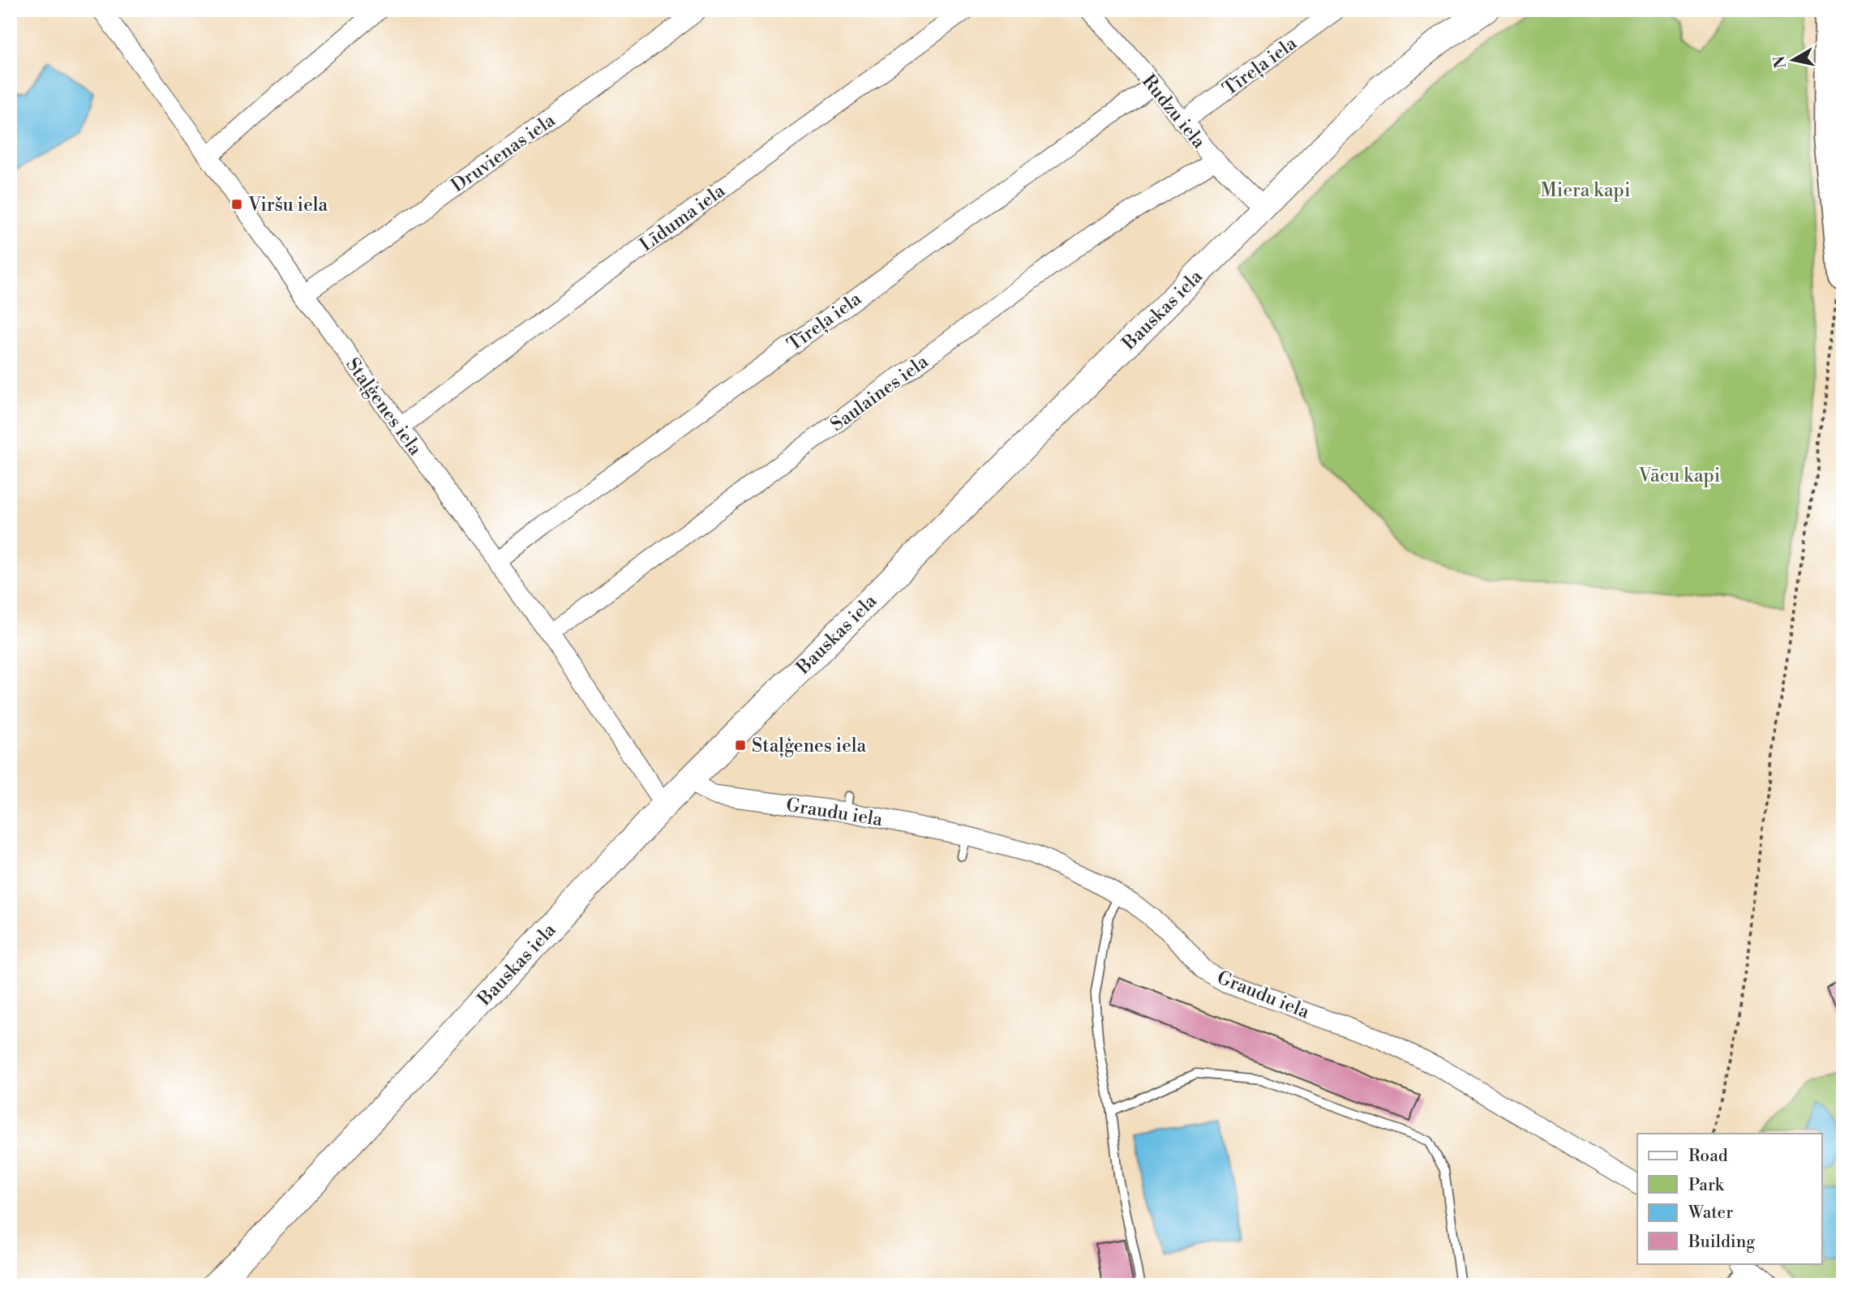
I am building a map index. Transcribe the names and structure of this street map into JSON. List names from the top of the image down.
{
  "streets": {
    "street": [
      "Tīreļa iela",
      "Rudzu iela",
      "Druvienas iela",
      "Līduma iela",
      "Bauskas iela",
      "Saulaines iela",
      "Staļģenes iela",
      "Graudu iela"
    ]
  },
  "crossings": [
    ["Tīreļa iela", "Rudzu iela"],
    ["Tīreļa iela", "Staļģenes iela"],
    ["Rudzu iela", "Bauskas iela"],
    ["Rudzu iela", "Saulaines iela"],
    ["Druvienas iela", "Staļģenes iela"],
    ["Līduma iela", "Staļģenes iela"],
    ["Bauskas iela", "Staļģenes iela"],
    ["Bauskas iela", "Graudu iela"],
    ["Saulaines iela", "Staļģenes iela"]
  ],
  "parks": ["Miera kapi", "Vācu kapi"],
  "places": {
    "transit": ["Viršu iela", "Staļģenes iela"]
  },
  "legend": [
    "Road",
    "Park",
    "Water",
    "Building"
  ],
  "north": "left"
}
